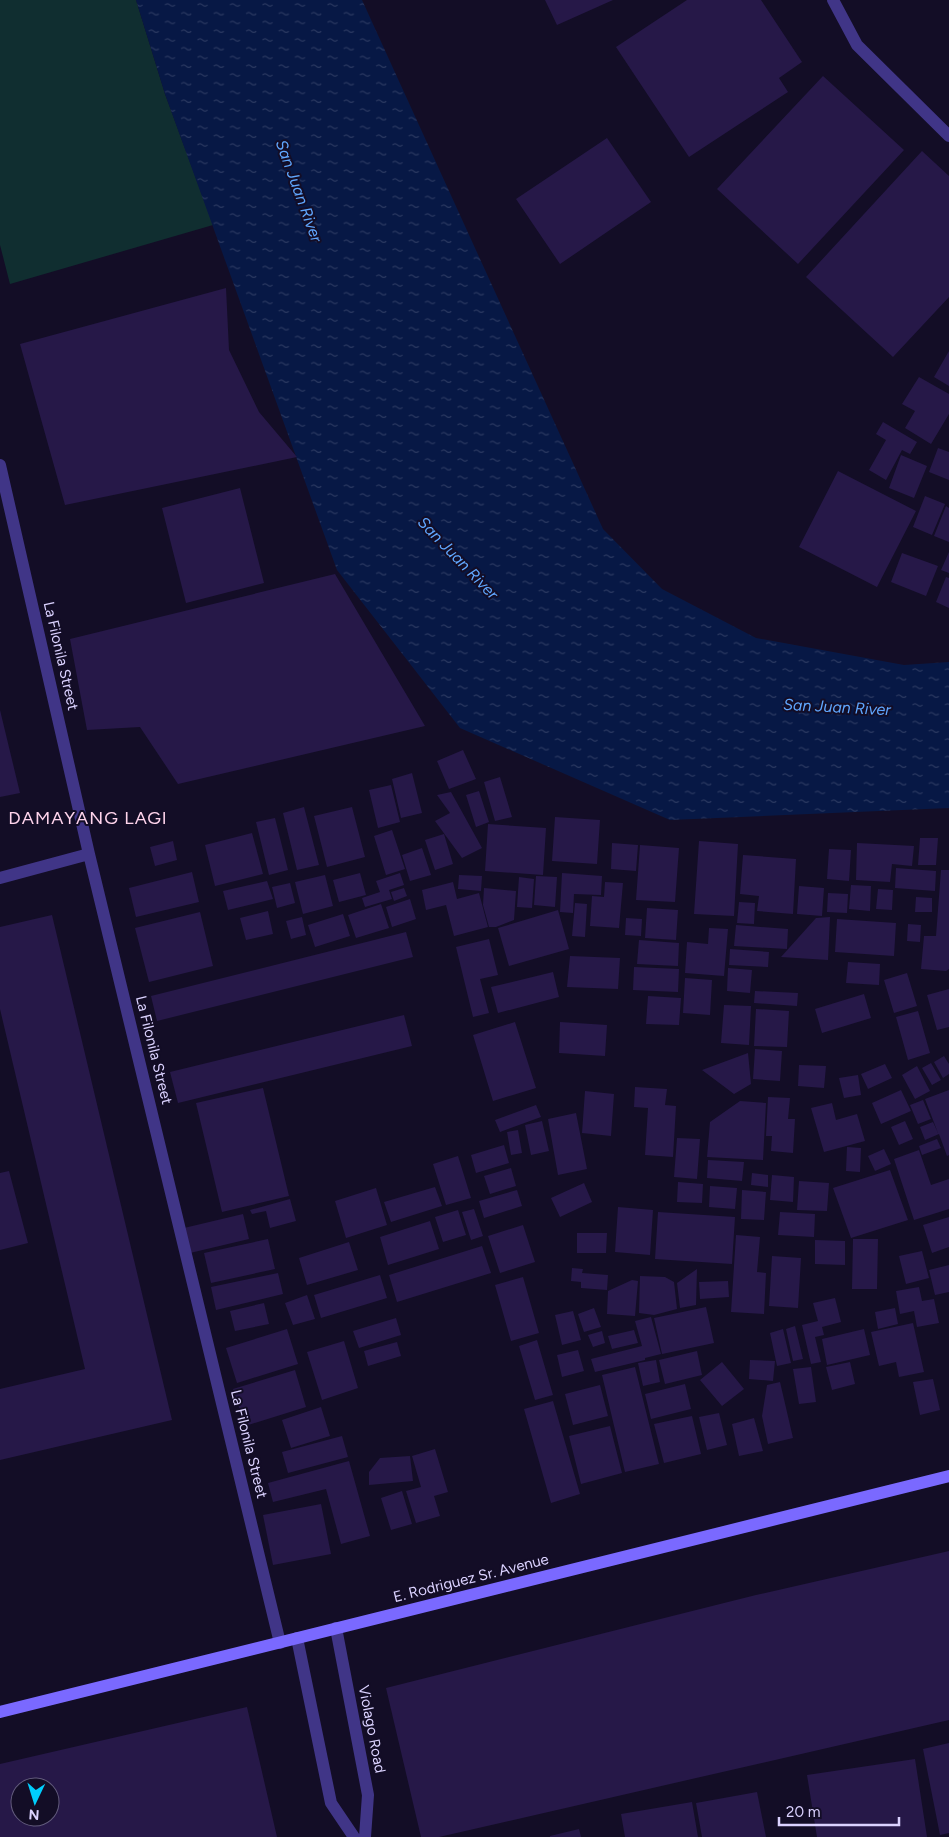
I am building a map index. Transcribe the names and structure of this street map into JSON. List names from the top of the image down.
{
  "streets": {
    "main road": ["E. Rodriguez Sr. Avenue"],
    "street": ["La Filonila Street", "Violago Road"]
  },
  "crossings": [
    ["La Filonila Street", "E. Rodriguez Sr. Avenue"],
    ["E. Rodriguez Sr. Avenue", "Violago Road"]
  ],
  "districts": ["DAMAYANG LAGI"],
  "water": ["San Juan River"],
  "scale_bar": "20 m",
  "north": "bottom"
}
